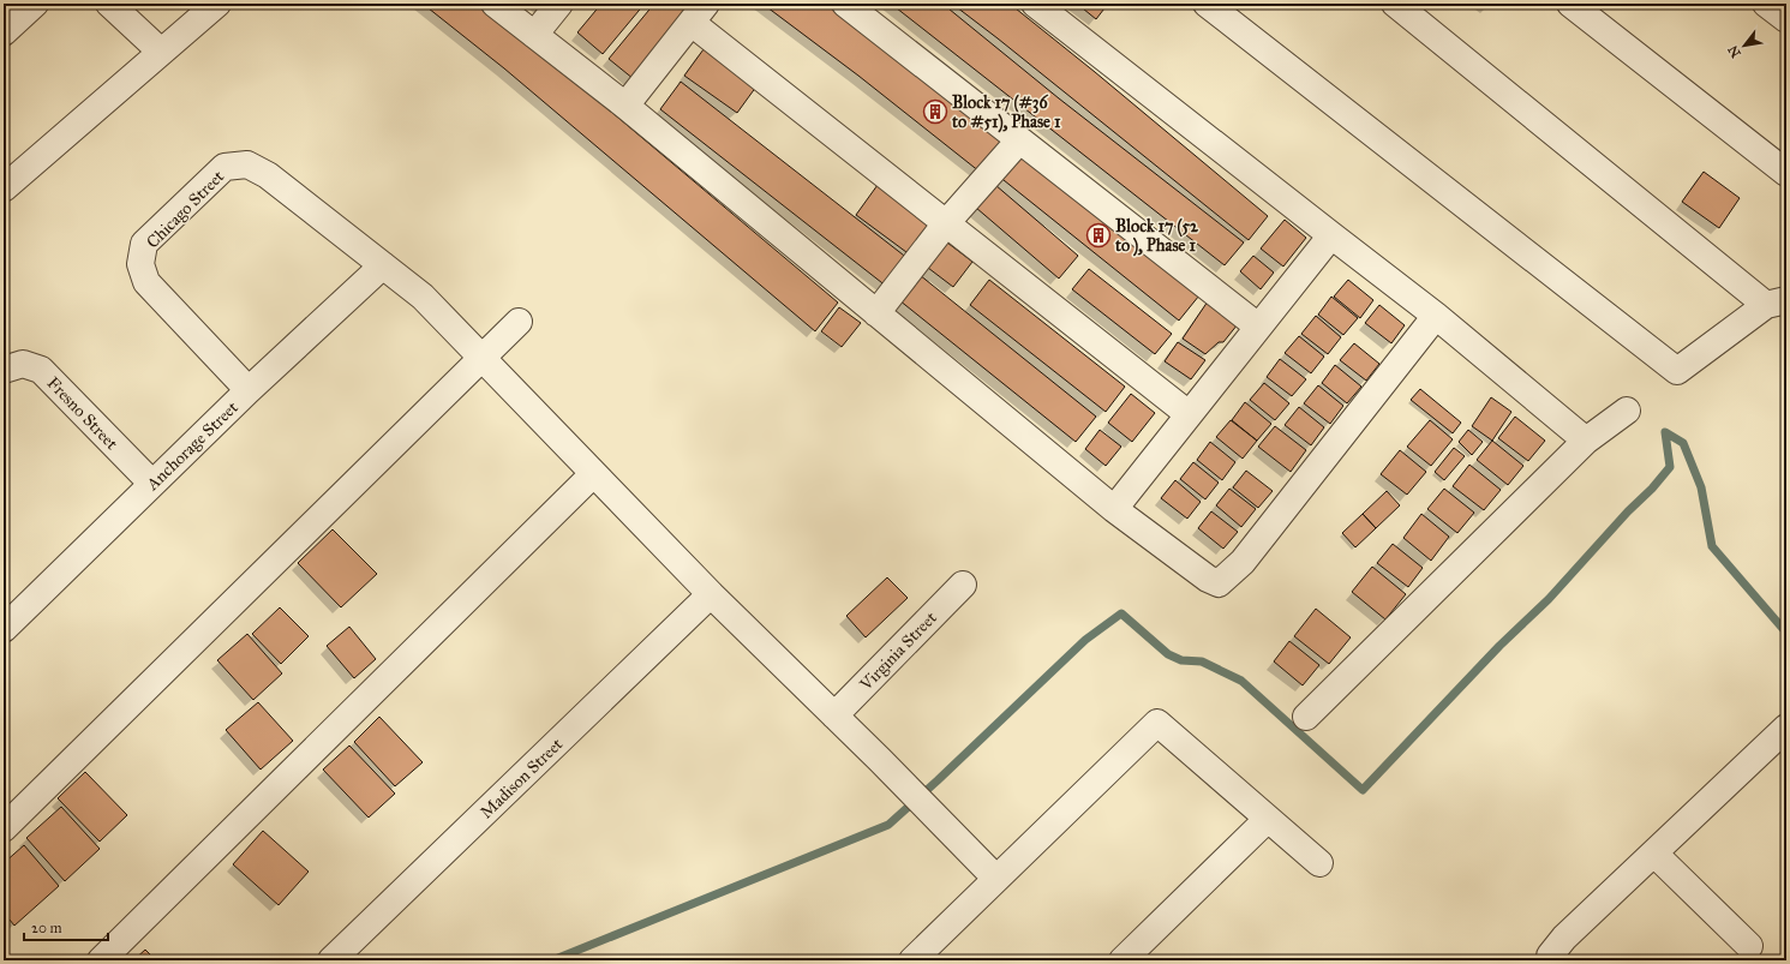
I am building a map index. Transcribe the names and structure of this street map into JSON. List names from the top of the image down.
{
  "streets": {
    "street": [
      "Chicago Street",
      "Fresno Street",
      "Anchorage Street",
      "Virginia Street",
      "Madison Street"
    ]
  },
  "crossings": [
    ["Chicago Street", "Anchorage Street"],
    ["Chicago Street", "Virginia Street"],
    ["Chicago Street", "Madison Street"],
    ["Fresno Street", "Anchorage Street"]
  ],
  "places": {
    "building": ["Block 17 (#36 to #51), Phase 1", "Block 17 (52 to ), Phase 1"]
  },
  "scale_bar": "20 m",
  "north": "bottom left"
}
